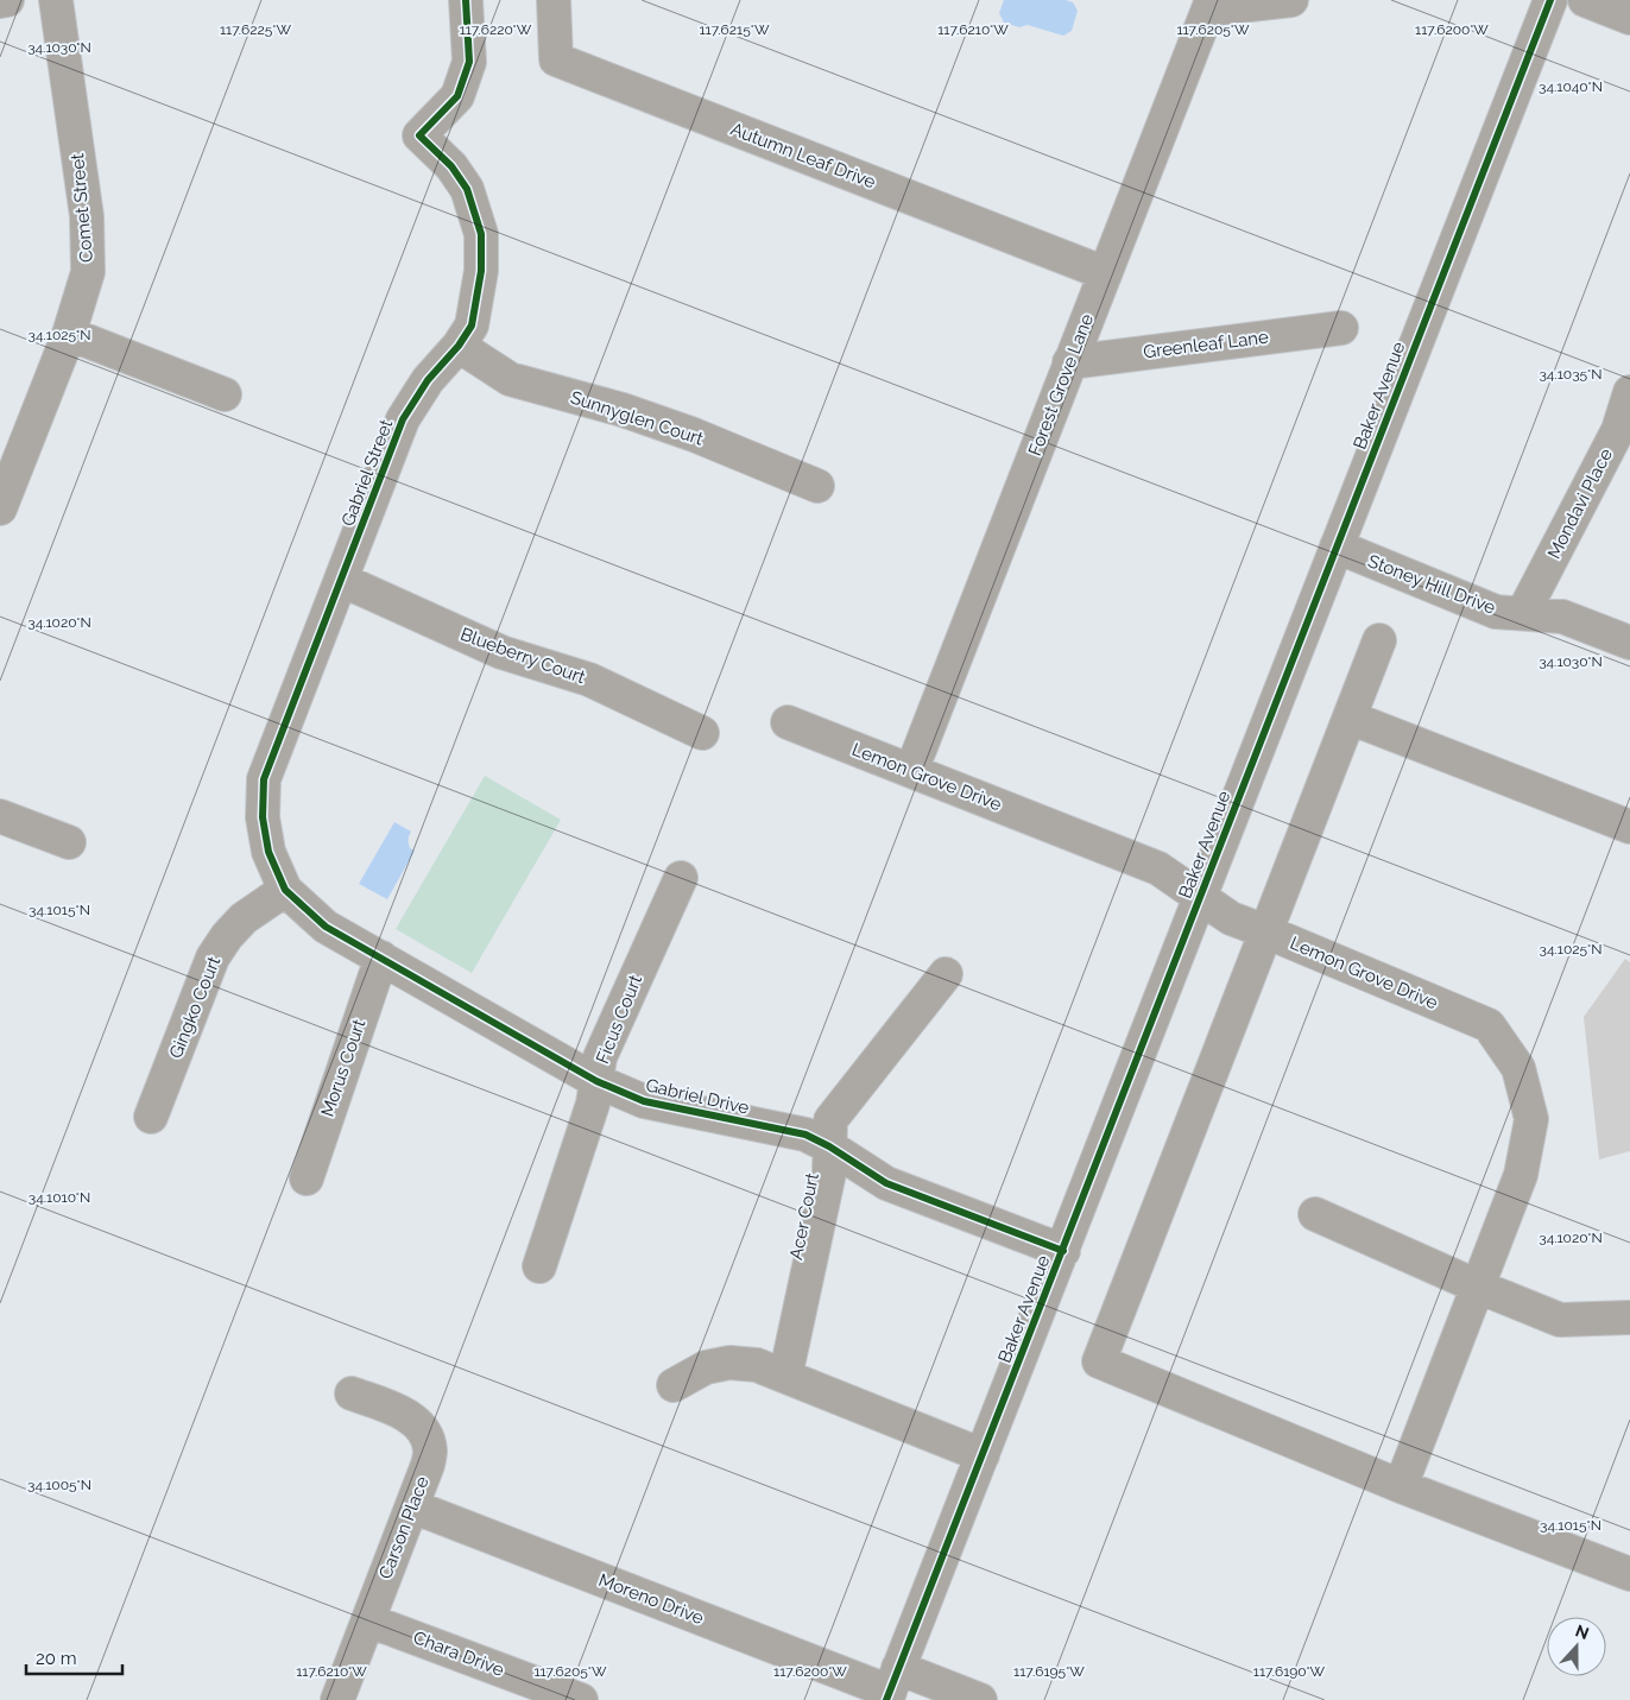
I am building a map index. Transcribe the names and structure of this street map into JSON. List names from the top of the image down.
{
  "streets": {
    "street": [
      "Autumn Leaf Drive",
      "Comet Street",
      "Greenleaf Lane",
      "Forest Grove Lane",
      "Baker Avenue",
      "Sunnyglen Court",
      "Gabriel Street",
      "Mondavi Place",
      "Stoney Hill Drive",
      "Blueberry Court",
      "Lemon Grove Drive",
      "Gingko Court",
      "Ficus Court",
      "Morus Court",
      "Gabriel Drive",
      "Acer Court",
      "Carson Place",
      "Moreno Drive",
      "Chara Drive"
    ]
  },
  "crossings": [
    ["Autumn Leaf Drive", "Forest Grove Lane"],
    ["Greenleaf Lane", "Forest Grove Lane"],
    ["Forest Grove Lane", "Lemon Grove Drive"],
    ["Baker Avenue", "Stoney Hill Drive"],
    ["Baker Avenue", "Lemon Grove Drive"],
    ["Baker Avenue", "Gabriel Drive"],
    ["Baker Avenue", "Moreno Drive"],
    ["Sunnyglen Court", "Gabriel Street"],
    ["Gabriel Street", "Blueberry Court"],
    ["Gabriel Street", "Gingko Court"],
    ["Gabriel Street", "Gabriel Drive"],
    ["Mondavi Place", "Stoney Hill Drive"],
    ["Gingko Court", "Gabriel Drive"],
    ["Ficus Court", "Gabriel Drive"],
    ["Morus Court", "Gabriel Drive"],
    ["Gabriel Drive", "Acer Court"],
    ["Carson Place", "Moreno Drive"],
    ["Carson Place", "Chara Drive"]
  ],
  "scale_bar": "20 m",
  "north": "top",
  "coordinates": [
    "117.6225°W",
    "117.6220°W",
    "117.6215°W",
    "117.6210°W",
    "117.6205°W",
    "117.6200°W",
    "34.1030°N",
    "34.1040°N",
    "34.1025°N",
    "34.1035°N",
    "34.1020°N",
    "34.1015°N",
    "34.1010°N",
    "34.1005°N",
    "117.6195°W",
    "117.6190°W"
  ]
}
